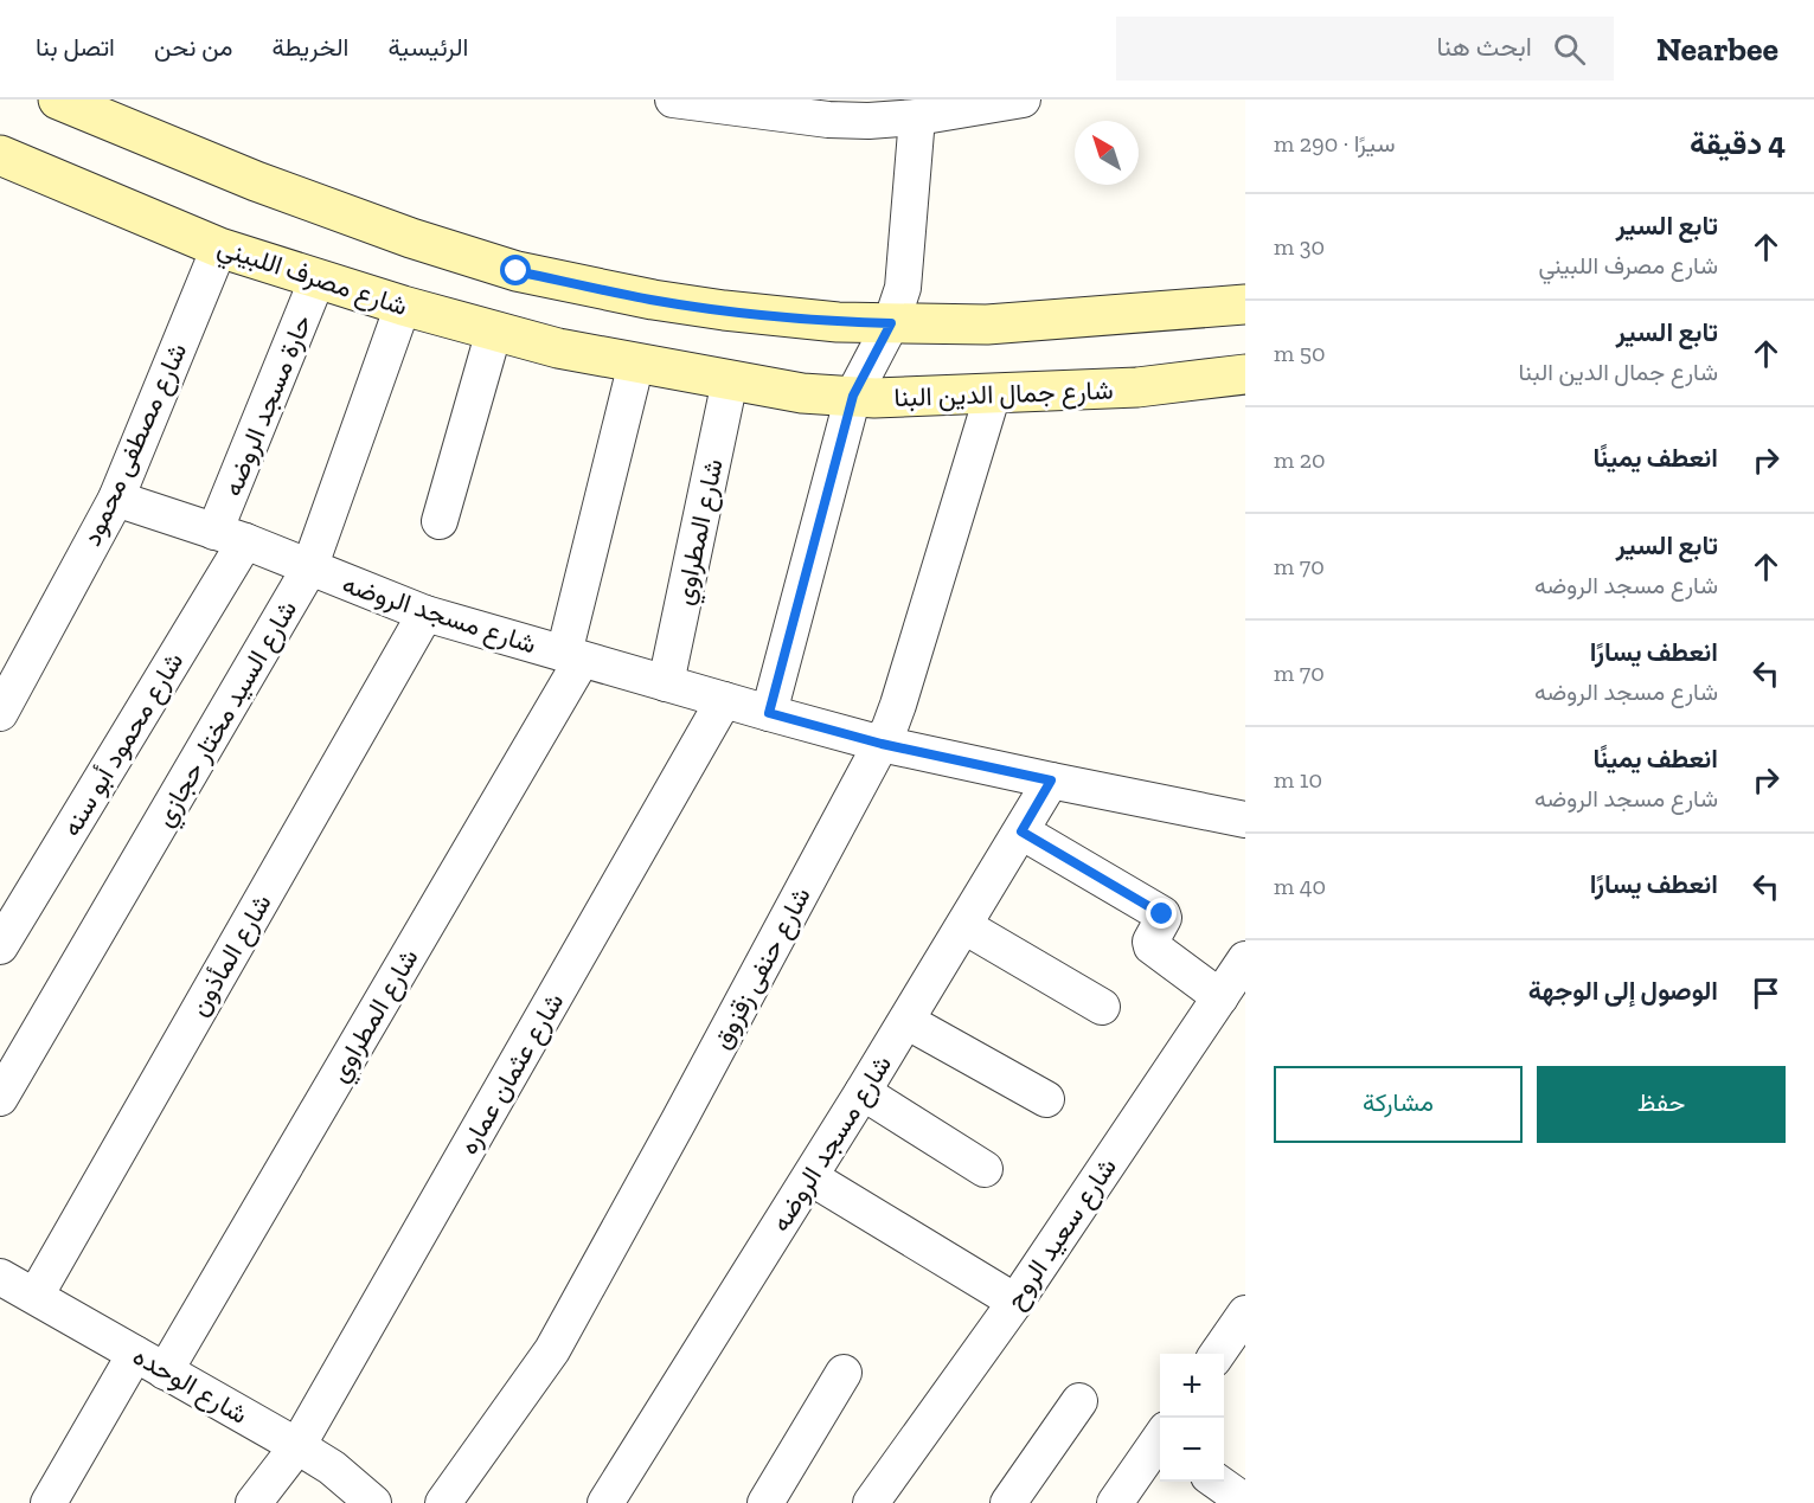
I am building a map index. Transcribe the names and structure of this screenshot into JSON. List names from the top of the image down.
{
  "streets": {
    "main road": ["شارع مصرف اللبيني", "شارع جمال الدين البنا"],
    "street": [
      "حارة مسجد الروضه",
      "شارع مصطفى محمود",
      "شارع المطراوي",
      "شارع مسجد الروضه",
      "شارع السيد مختار حجازي",
      "شارع محمود أبو سنه",
      "شارع المأذون",
      "شارع حنفى زقزوق",
      "شارع عثمان عماره",
      "شارع سعيد الروح",
      "شارع الوحده"
    ]
  },
  "crossings": [
    ["شارع مصرف اللبيني", "شارع جمال الدين البنا"],
    ["شارع مصرف اللبيني", "حارة مسجد الروضه"],
    ["شارع مصرف اللبيني", "شارع مصطفى محمود"],
    ["شارع مصرف اللبيني", "شارع المطراوي"],
    ["شارع مصرف اللبيني", "شارع السيد مختار حجازي"],
    ["شارع جمال الدين البنا", "شارع المطراوي"],
    ["شارع جمال الدين البنا", "شارع حنفى زقزوق"],
    ["حارة مسجد الروضه", "شارع مسجد الروضه"],
    ["حارة مسجد الروضه", "شارع محمود أبو سنه"],
    ["شارع مصطفى محمود", "شارع مسجد الروضه"],
    ["شارع المطراوي", "شارع مسجد الروضه"],
    ["شارع المطراوي", "شارع الوحده"],
    ["شارع مسجد الروضه", "شارع السيد مختار حجازي"],
    ["شارع مسجد الروضه", "شارع محمود أبو سنه"],
    ["شارع مسجد الروضه", "شارع المأذون"],
    ["شارع مسجد الروضه", "شارع حنفى زقزوق"],
    ["شارع مسجد الروضه", "شارع عثمان عماره"],
    ["شارع المأذون", "شارع الوحده"],
    ["شارع عثمان عماره", "شارع الوحده"]
  ],
  "north": "top left",
  "page": {
    "header": "Nearbee",
    "search": "ابحث هنا",
    "nav": [
      "الرئيسية",
      "الخريطة",
      "من نحن",
      "اتصل بنا"
    ],
    "heading": ["4 دقيقة", "سيرًا · 290 m"],
    "list": [
      ["تابع السير", "شارع مصرف اللبيني", "30 m"],
      ["تابع السير", "شارع جمال الدين البنا", "50 m"],
      ["انعطف يمينًا", "20 m"],
      ["تابع السير", "شارع مسجد الروضه", "70 m"],
      ["انعطف يسارًا", "شارع مسجد الروضه", "70 m"],
      ["انعطف يمينًا", "شارع مسجد الروضه", "10 m"],
      ["انعطف يسارًا", "40 m"],
      "الوصول إلى الوجهة"
    ],
    "buttons": ["حفظ", "مشاركة"],
    "map_buttons": ["+", "−"]
  }
}
